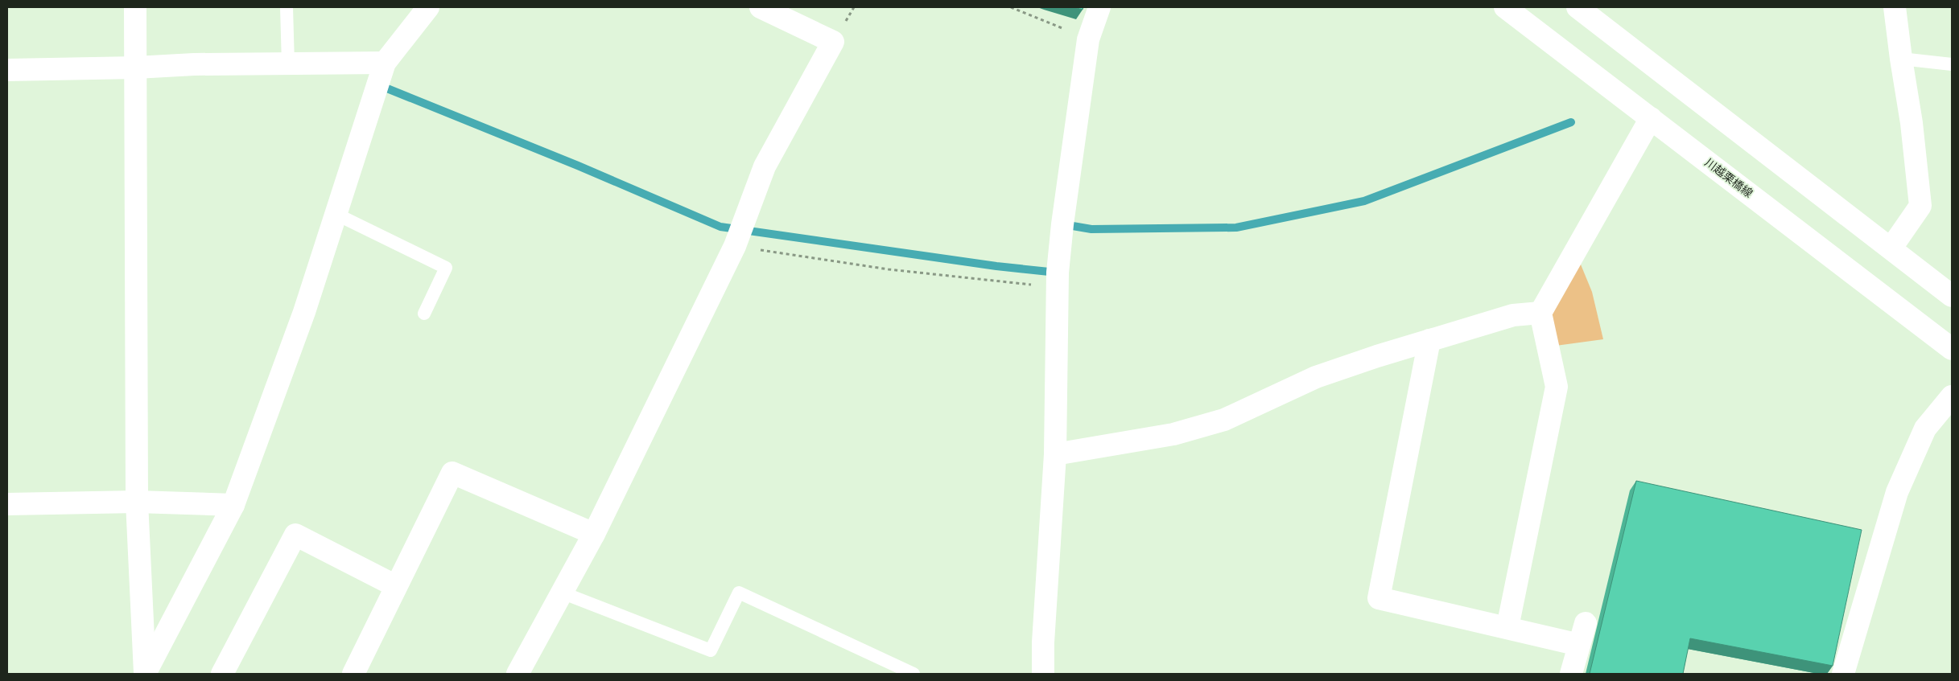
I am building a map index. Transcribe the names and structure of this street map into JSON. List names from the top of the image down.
{
  "streets": {
    "street": ["川越栗橋線"]
  }
}
